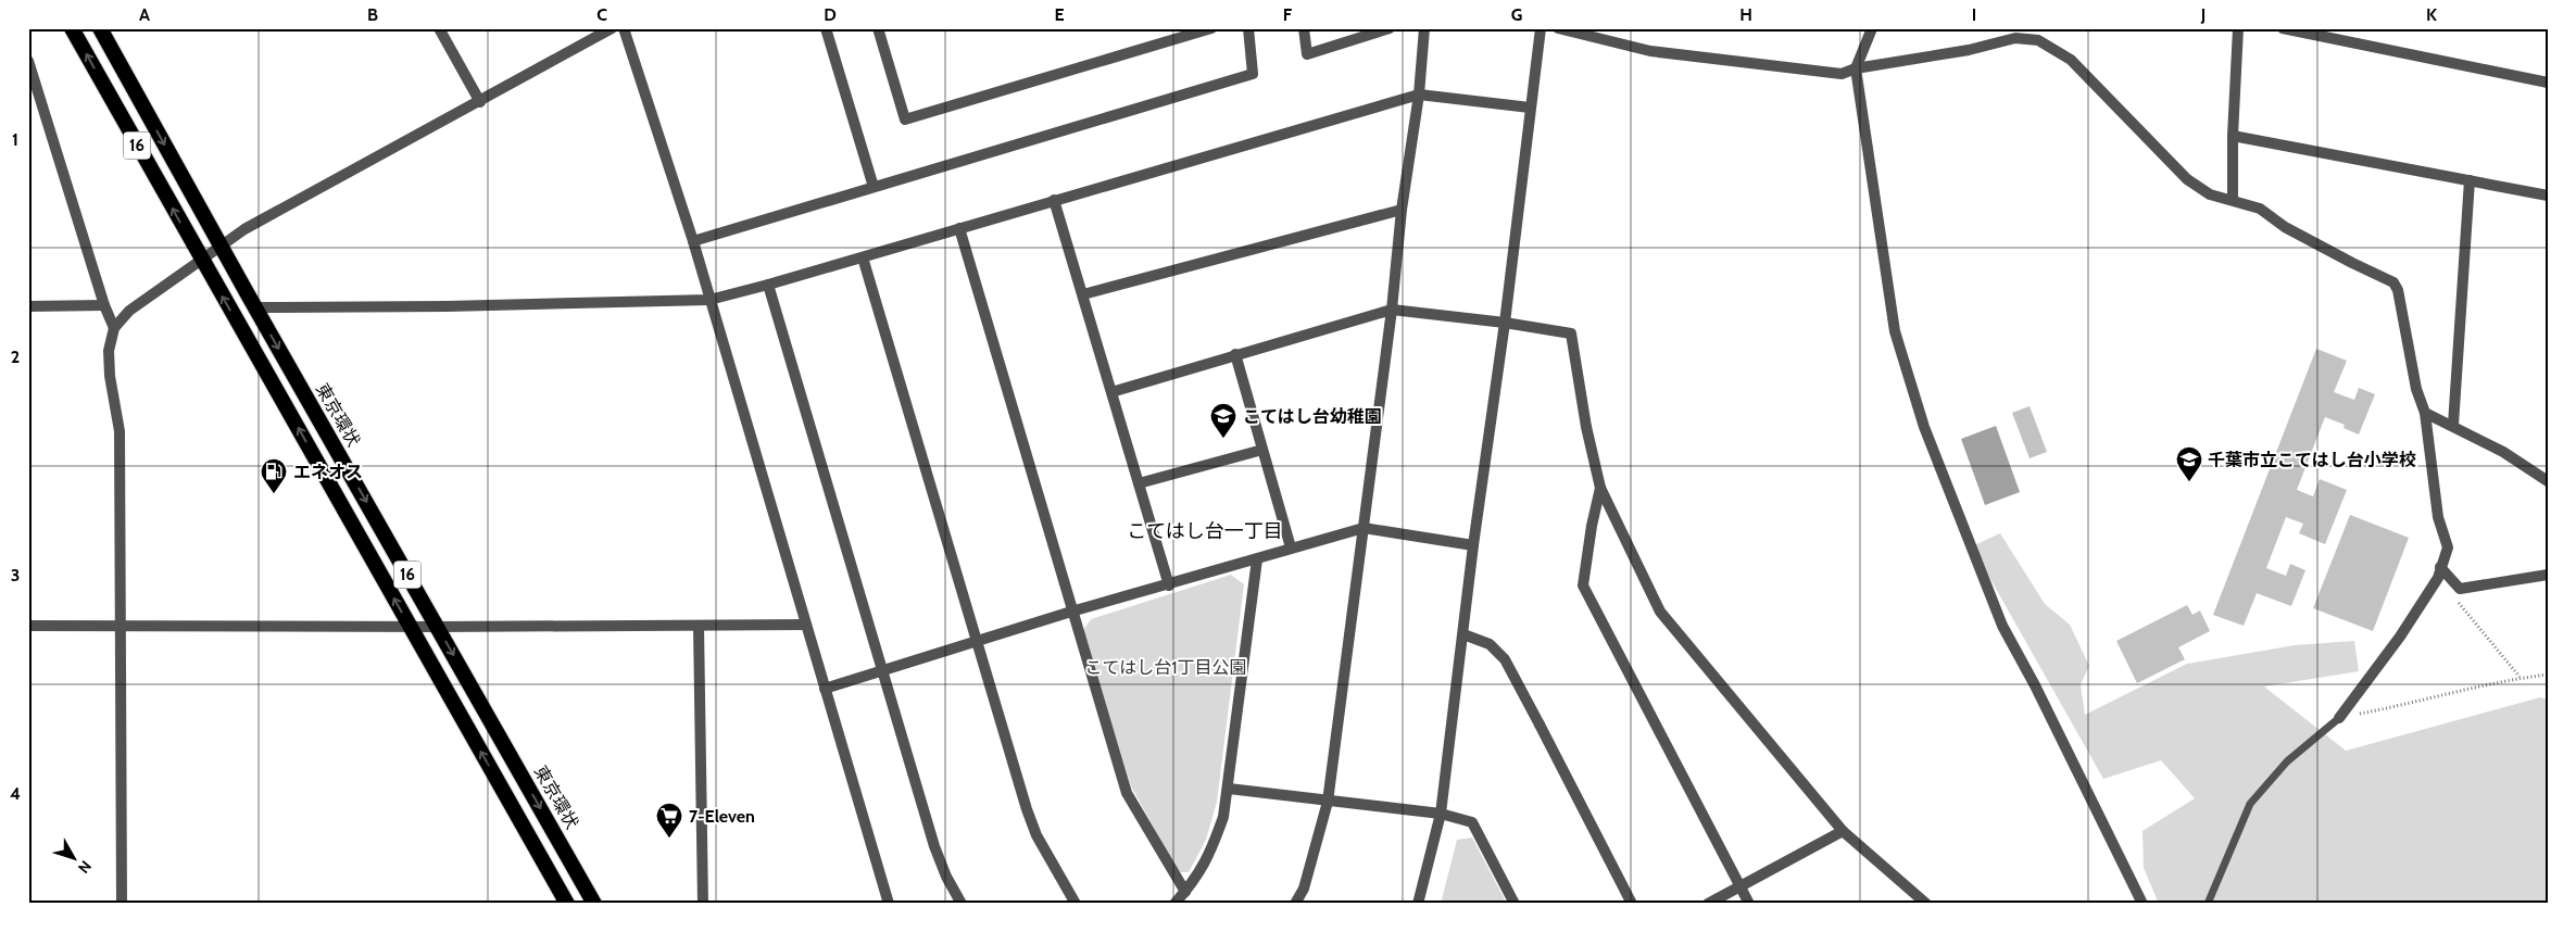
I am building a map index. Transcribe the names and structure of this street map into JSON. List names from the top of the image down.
{
  "streets": {
    "highway": ["16", "東京環状"]
  },
  "districts": ["こてはし台一丁目"],
  "parks": ["こてはし台1丁目公園"],
  "places": {
    "school or university": ["こてはし台幼稚園", "千葉市立こてはし台小学校"],
    "fuel station": ["エネオス"],
    "supermarket": ["7-Eleven"]
  },
  "north": "bottom right",
  "grid": {
    "columns": [
      "A",
      "B",
      "C",
      "D",
      "E",
      "F",
      "G",
      "H",
      "I",
      "J",
      "K"
    ],
    "rows": [
      "1",
      "2",
      "3",
      "4"
    ]
  }
}
